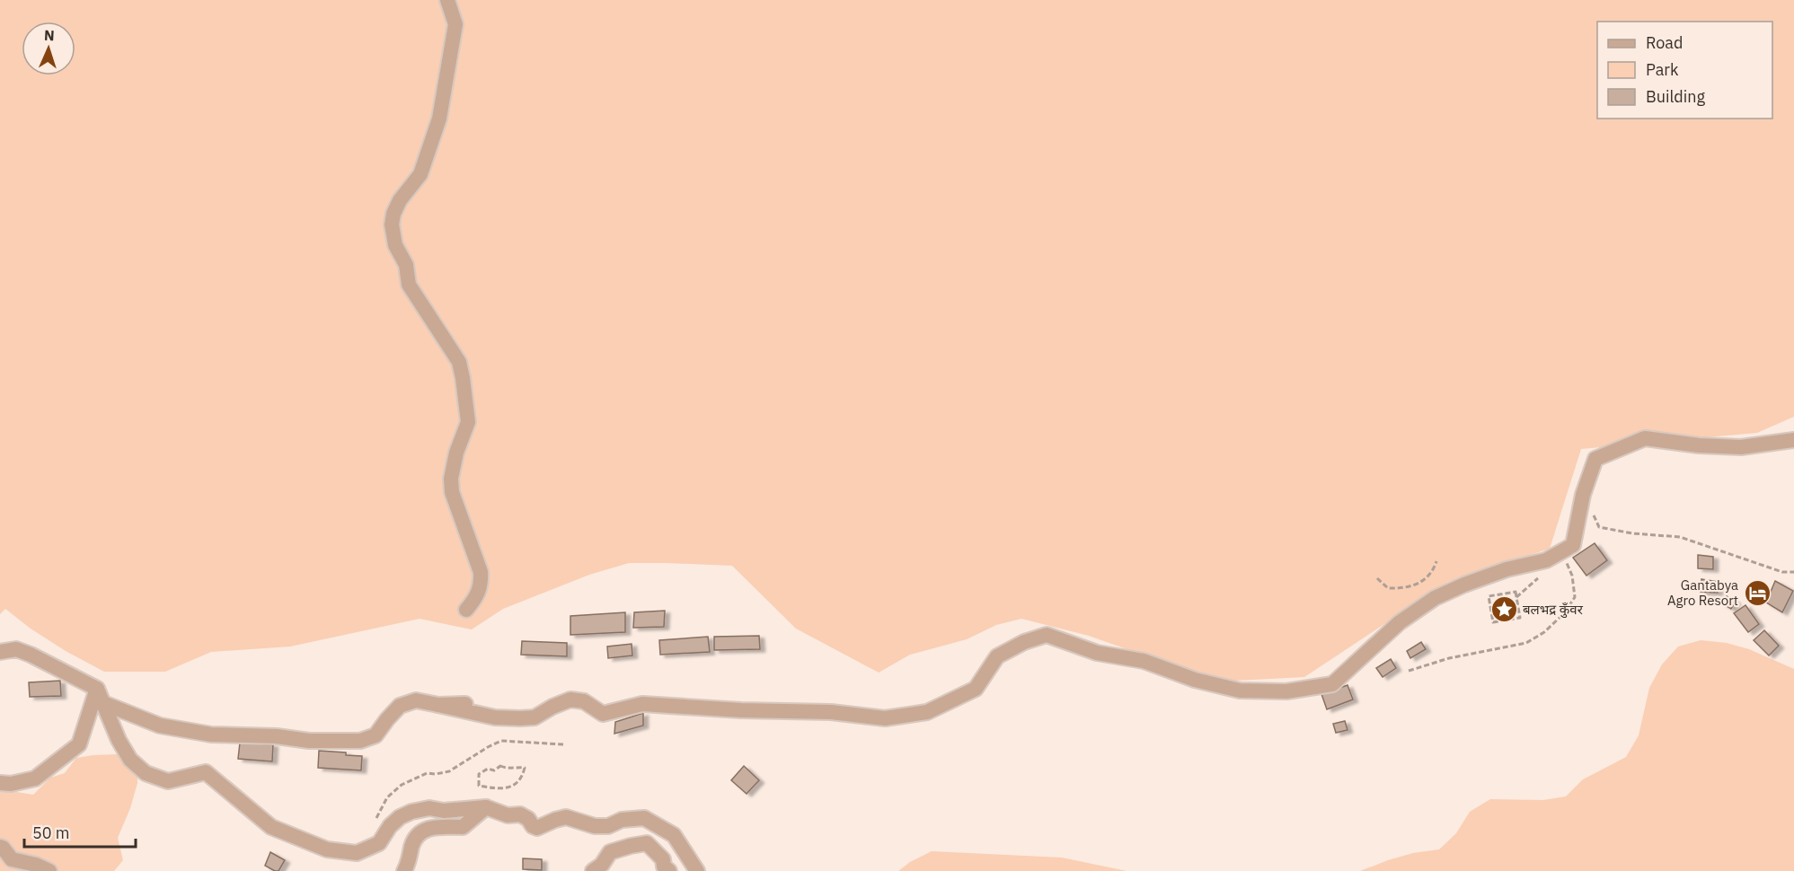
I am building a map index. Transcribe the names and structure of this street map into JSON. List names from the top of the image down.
{
  "places": {
    "hotel": ["Gantabya Agro Resort"],
    "place": ["बलभद्र कुँवर"]
  },
  "legend": ["Road", "Park", "Building"],
  "scale_bar": "50 m",
  "north": "top"
}
